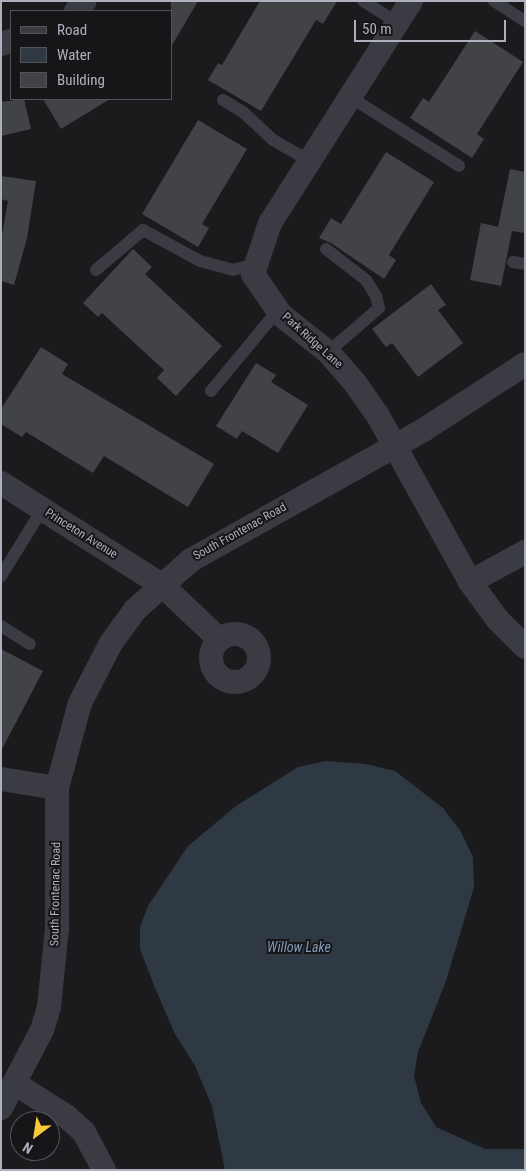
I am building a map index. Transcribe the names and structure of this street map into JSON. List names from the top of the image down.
{
  "streets": {
    "street": ["Park Ridge Lane", "South Frontenac Road", "Princeton Avenue"]
  },
  "crossings": [
    ["Park Ridge Lane", "South Frontenac Road"],
    ["South Frontenac Road", "Princeton Avenue"]
  ],
  "water": ["Willow Lake"],
  "legend": ["Road", "Water", "Building"],
  "scale_bar": "50 m",
  "north": "bottom left"
}
